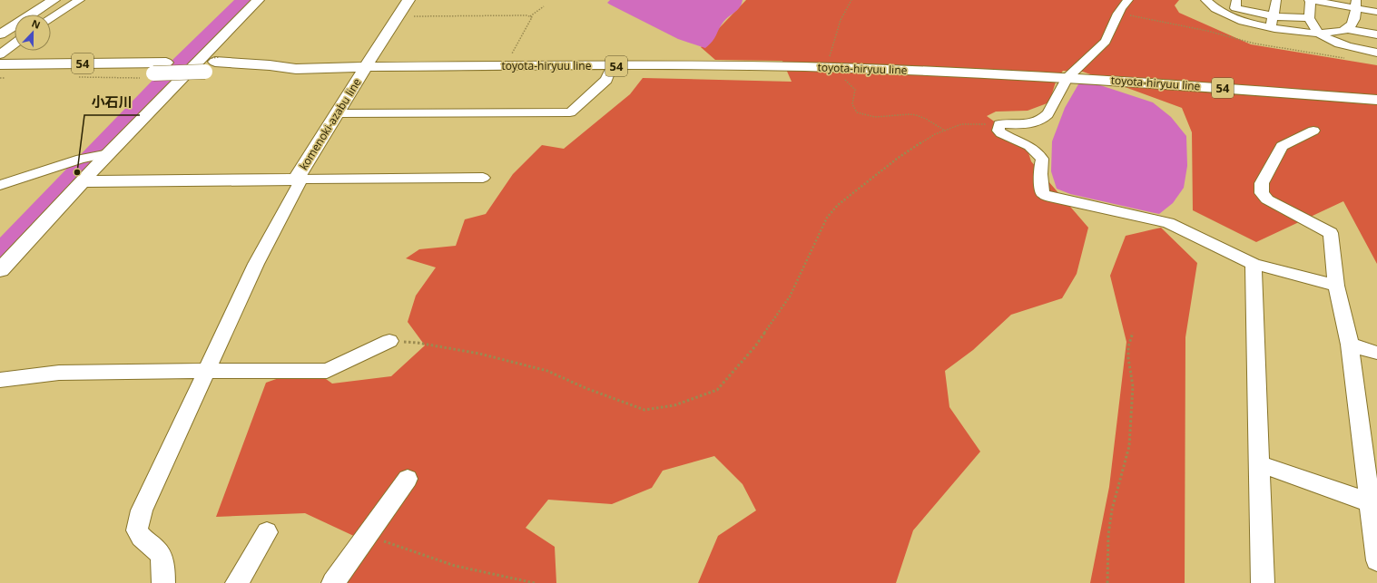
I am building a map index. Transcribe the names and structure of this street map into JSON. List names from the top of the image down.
{
  "streets": {
    "main road": ["54", "toyota-hiryuu line", "komenoki-azabu line"]
  },
  "crossings": [
    ["54", "toyota-hiryuu line"],
    ["toyota-hiryuu line", "komenoki-azabu line"]
  ],
  "places": ["小石川"],
  "north": "top"
}
